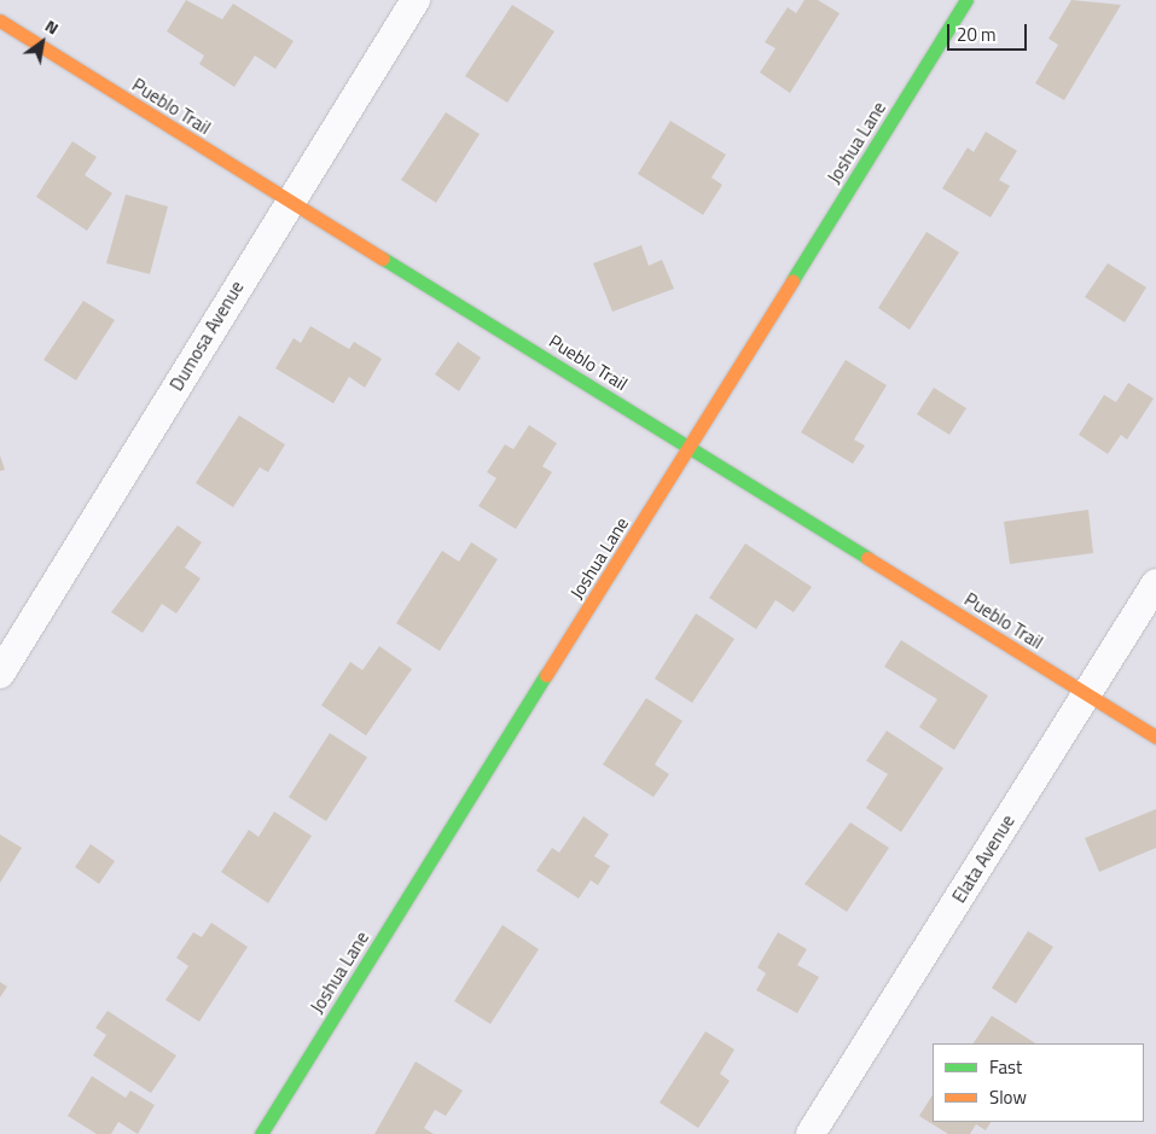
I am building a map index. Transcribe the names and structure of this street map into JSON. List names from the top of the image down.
{
  "streets": {
    "street": [
      "Pueblo Trail",
      "Joshua Lane",
      "Dumosa Avenue",
      "Elata Avenue"
    ]
  },
  "crossings": [
    ["Pueblo Trail", "Joshua Lane"],
    ["Pueblo Trail", "Dumosa Avenue"],
    ["Pueblo Trail", "Elata Avenue"]
  ],
  "legend": ["Fast", "Slow"],
  "scale_bar": "20 m",
  "north": "top right"
}
